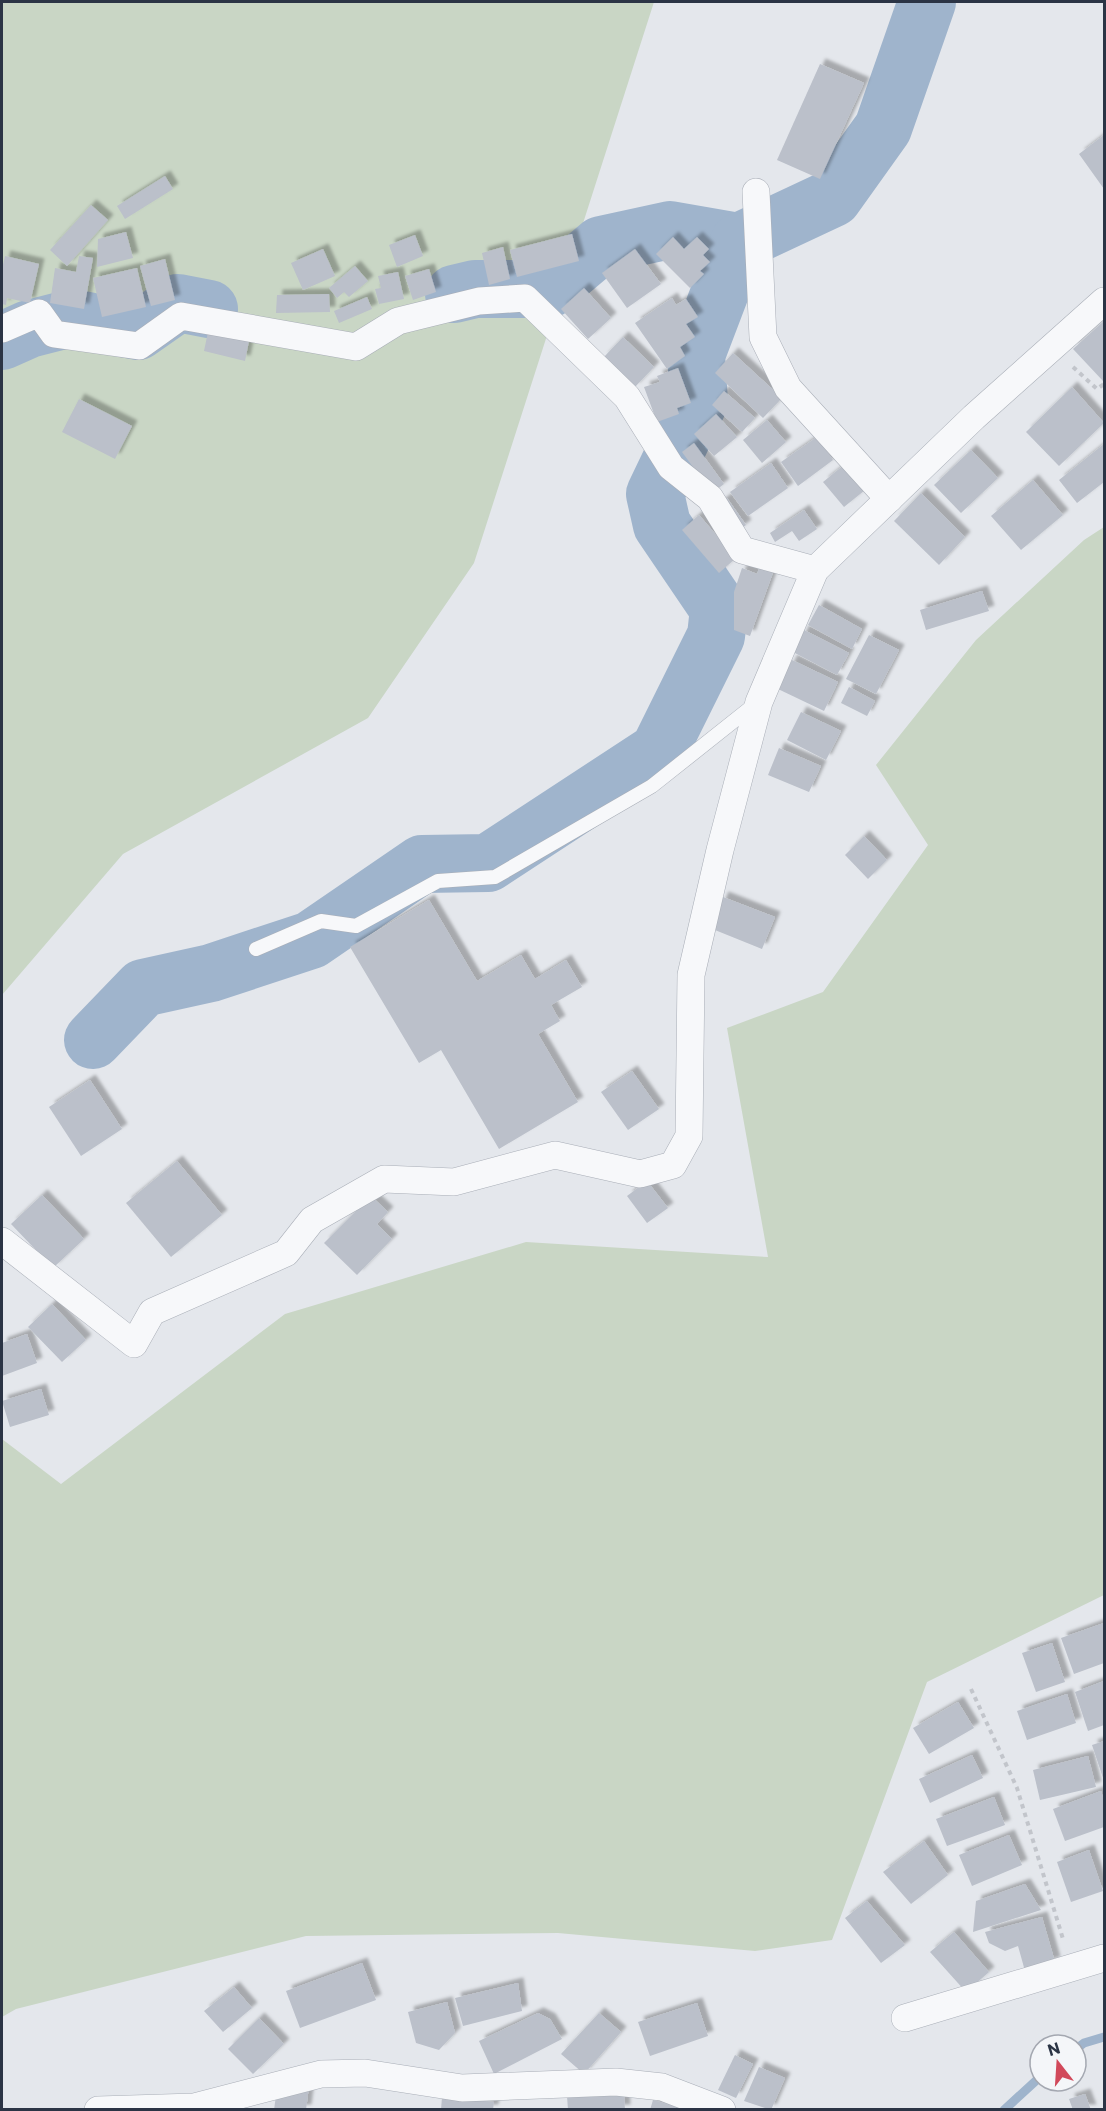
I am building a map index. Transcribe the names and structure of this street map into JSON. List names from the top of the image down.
{
  "north": "top"
}
